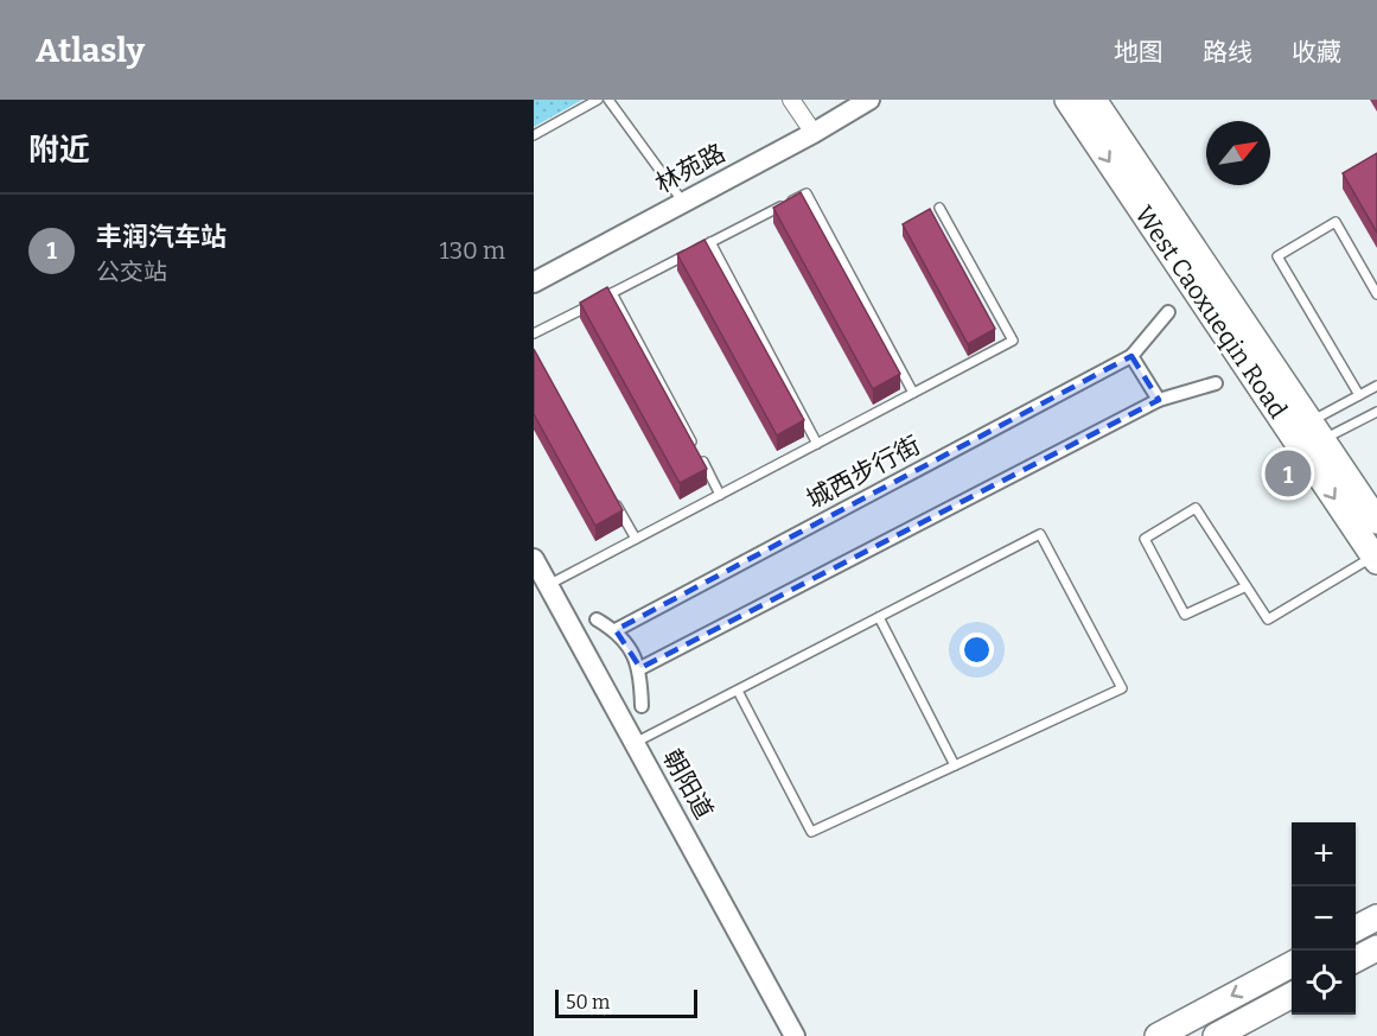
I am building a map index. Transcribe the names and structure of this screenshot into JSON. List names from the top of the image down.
{
  "streets": {
    "main road": ["West Caoxueqin Road"],
    "street": ["林苑路", "城西步行街", "朝阳道"]
  },
  "scale_bar": "50 m",
  "north": "top right",
  "page": {
    "header": "Atlasly",
    "nav": ["地图", "路线", "收藏"],
    "heading": "附近",
    "list": [
      {
        "mark": "1",
        "name": "丰润汽车站",
        "note": "公交站",
        "value": "130 m"
      }
    ],
    "pins": "1",
    "map_buttons": ["+", "−"],
    "scale": "50 m"
  }
}
